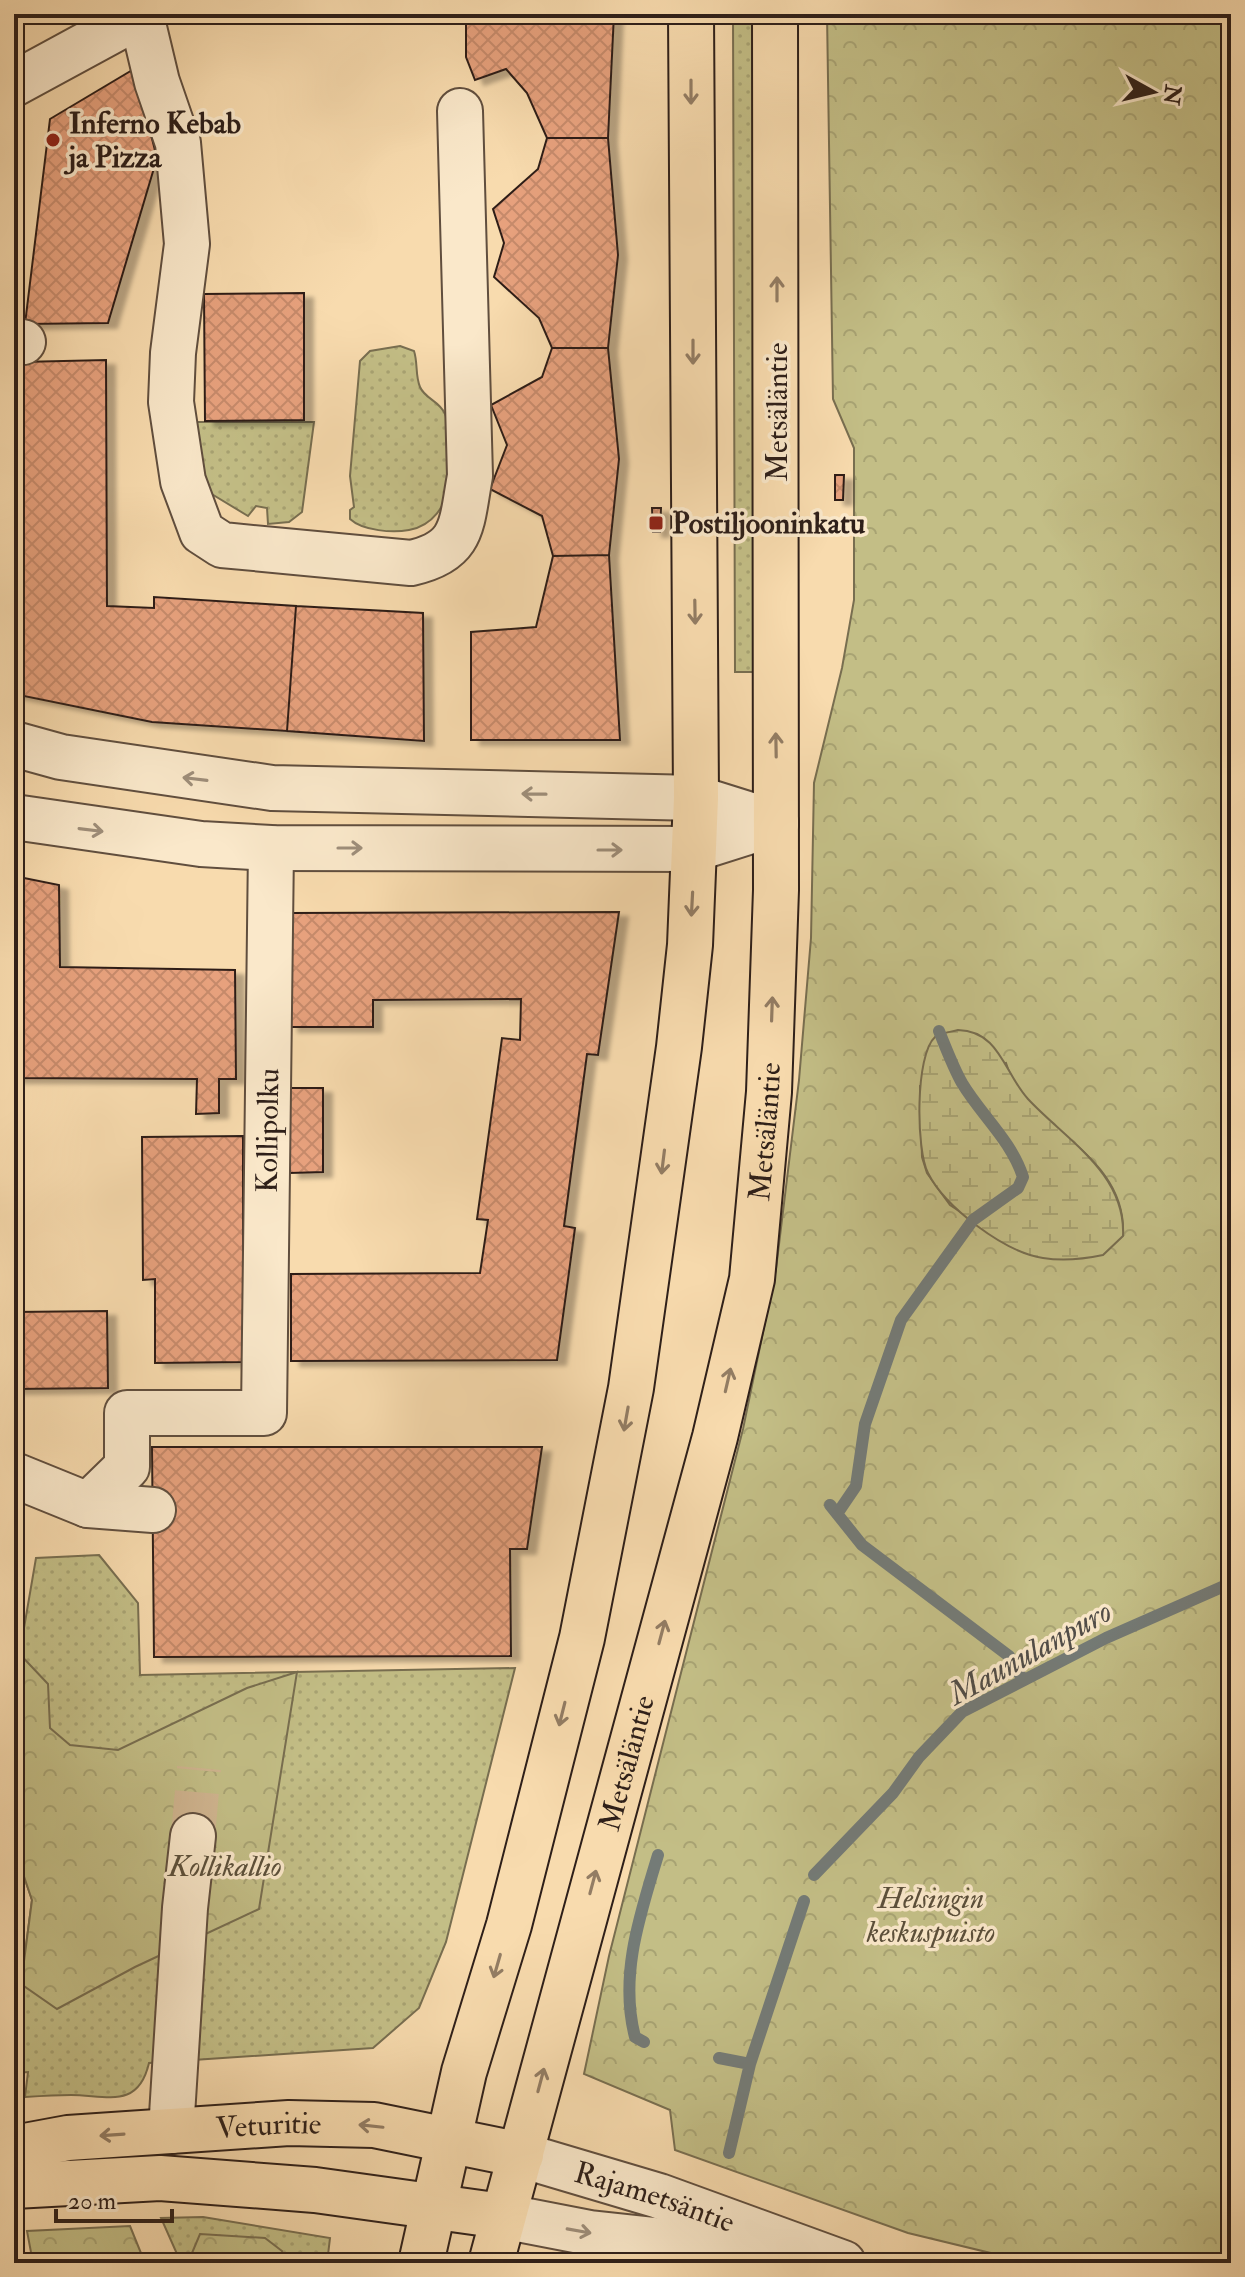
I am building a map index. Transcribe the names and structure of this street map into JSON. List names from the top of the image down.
{
  "streets": {
    "main road": ["Metsäläntie", "Veturitie"],
    "street": ["Kollipolku", "Rajametsäntie"]
  },
  "crossings": [
    ["Metsäläntie", "Veturitie"],
    ["Metsäläntie", "Rajametsäntie"],
    ["Veturitie", "Rajametsäntie"]
  ],
  "water": ["Maunulanpuro"],
  "parks": ["Kollikallio", "Helsingin keskuspuisto"],
  "places": {
    "other": ["Inferno Kebab ja Pizza"],
    "transit": ["Postiljooninkatu"]
  },
  "scale_bar": "20 m",
  "north": "right"
}
